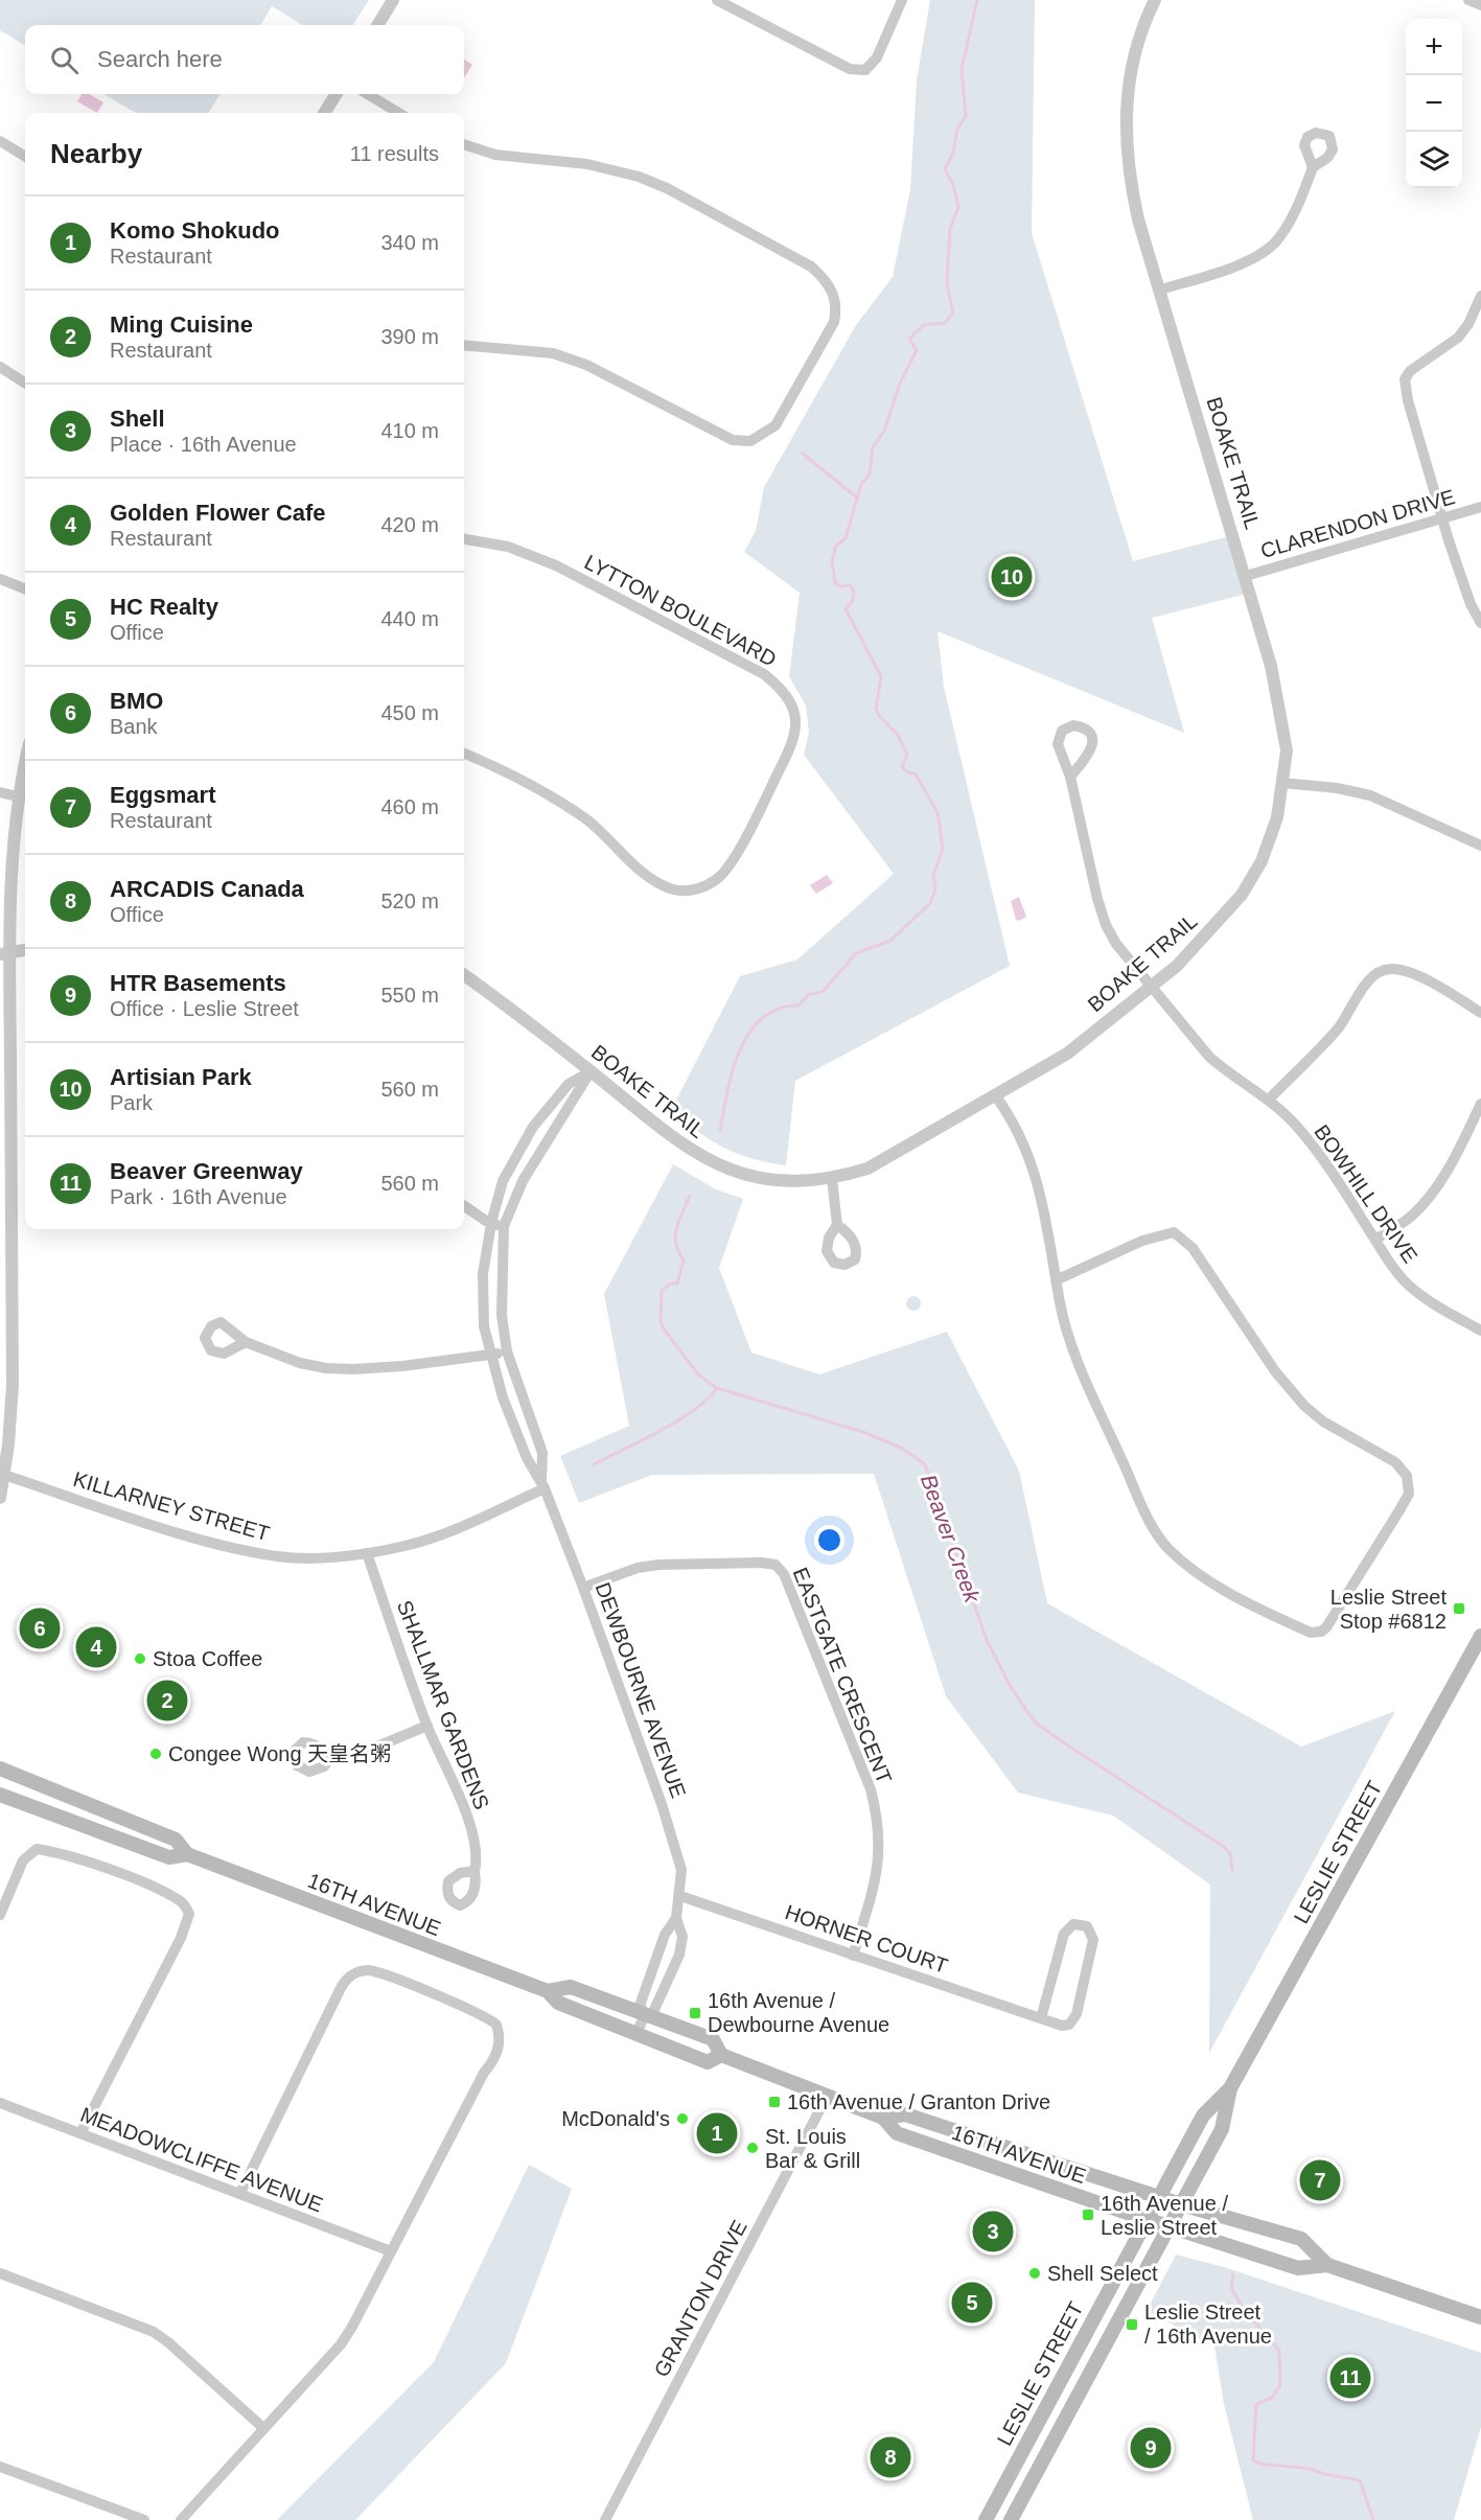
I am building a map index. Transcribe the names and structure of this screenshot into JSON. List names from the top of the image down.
{
  "streets": {
    "main road": ["LESLIE STREET", "16TH AVENUE"],
    "street": [
      "BOAKE TRAIL",
      "CLARENDON DRIVE",
      "LYTTON BOULEVARD",
      "BOWHILL DRIVE",
      "KILLARNEY STREET",
      "EASTGATE CRESCENT",
      "DEWBOURNE AVENUE",
      "SHALLMAR GARDENS",
      "HORNER COURT",
      "MEADOWCLIFFE AVENUE",
      "GRANTON DRIVE"
    ]
  },
  "crossings": [
    ["BOAKE TRAIL", "CLARENDON DRIVE"],
    ["BOAKE TRAIL", "BOWHILL DRIVE"],
    ["BOAKE TRAIL", "DEWBOURNE AVENUE"],
    ["KILLARNEY STREET", "DEWBOURNE AVENUE"],
    ["KILLARNEY STREET", "SHALLMAR GARDENS"],
    ["EASTGATE CRESCENT", "DEWBOURNE AVENUE"],
    ["EASTGATE CRESCENT", "HORNER COURT"],
    ["DEWBOURNE AVENUE", "16TH AVENUE"],
    ["DEWBOURNE AVENUE", "HORNER COURT"],
    ["LESLIE STREET", "16TH AVENUE"],
    ["16TH AVENUE", "GRANTON DRIVE"]
  ],
  "water": ["Beaver Creek"],
  "places": {
    "transit": [
      "Leslie Street Stop #6812",
      "16th Avenue / Dewbourne Avenue",
      "16th Avenue / Granton Drive",
      "16th Avenue / Leslie Street",
      "Leslie Street / 16th Avenue"
    ],
    "other": [
      "Stoa Coffee",
      "Congee Wong 天皇名粥",
      "McDonald's",
      "St. Louis Bar & Grill",
      "Shell Select"
    ]
  },
  "page": {
    "map_buttons": ["+", "−"],
    "search": "Search here",
    "heading": ["Nearby", "11 results"],
    "list": [
      {
        "mark": "1",
        "name": "Komo Shokudo",
        "note": "Restaurant",
        "value": "340 m"
      },
      {
        "mark": "2",
        "name": "Ming Cuisine",
        "note": "Restaurant",
        "value": "390 m"
      },
      {
        "mark": "3",
        "name": "Shell",
        "note": "Place · 16th Avenue",
        "value": "410 m"
      },
      {
        "mark": "4",
        "name": "Golden Flower Cafe",
        "note": "Restaurant",
        "value": "420 m"
      },
      {
        "mark": "5",
        "name": "HC Realty",
        "note": "Office",
        "value": "440 m"
      },
      {
        "mark": "6",
        "name": "BMO",
        "note": "Bank",
        "value": "450 m"
      },
      {
        "mark": "7",
        "name": "Eggsmart",
        "note": "Restaurant",
        "value": "460 m"
      },
      {
        "mark": "8",
        "name": "ARCADIS Canada",
        "note": "Office",
        "value": "520 m"
      },
      {
        "mark": "9",
        "name": "HTR Basements",
        "note": "Office · Leslie Street",
        "value": "550 m"
      },
      {
        "mark": "10",
        "name": "Artisian Park",
        "note": "Park",
        "value": "560 m"
      },
      {
        "mark": "11",
        "name": "Beaver Greenway",
        "note": "Park · 16th Avenue",
        "value": "560 m"
      }
    ],
    "pins": [
      "10",
      "6",
      "4",
      "2",
      "1",
      "7",
      "3",
      "5",
      "11",
      "9",
      "8"
    ]
  }
}
